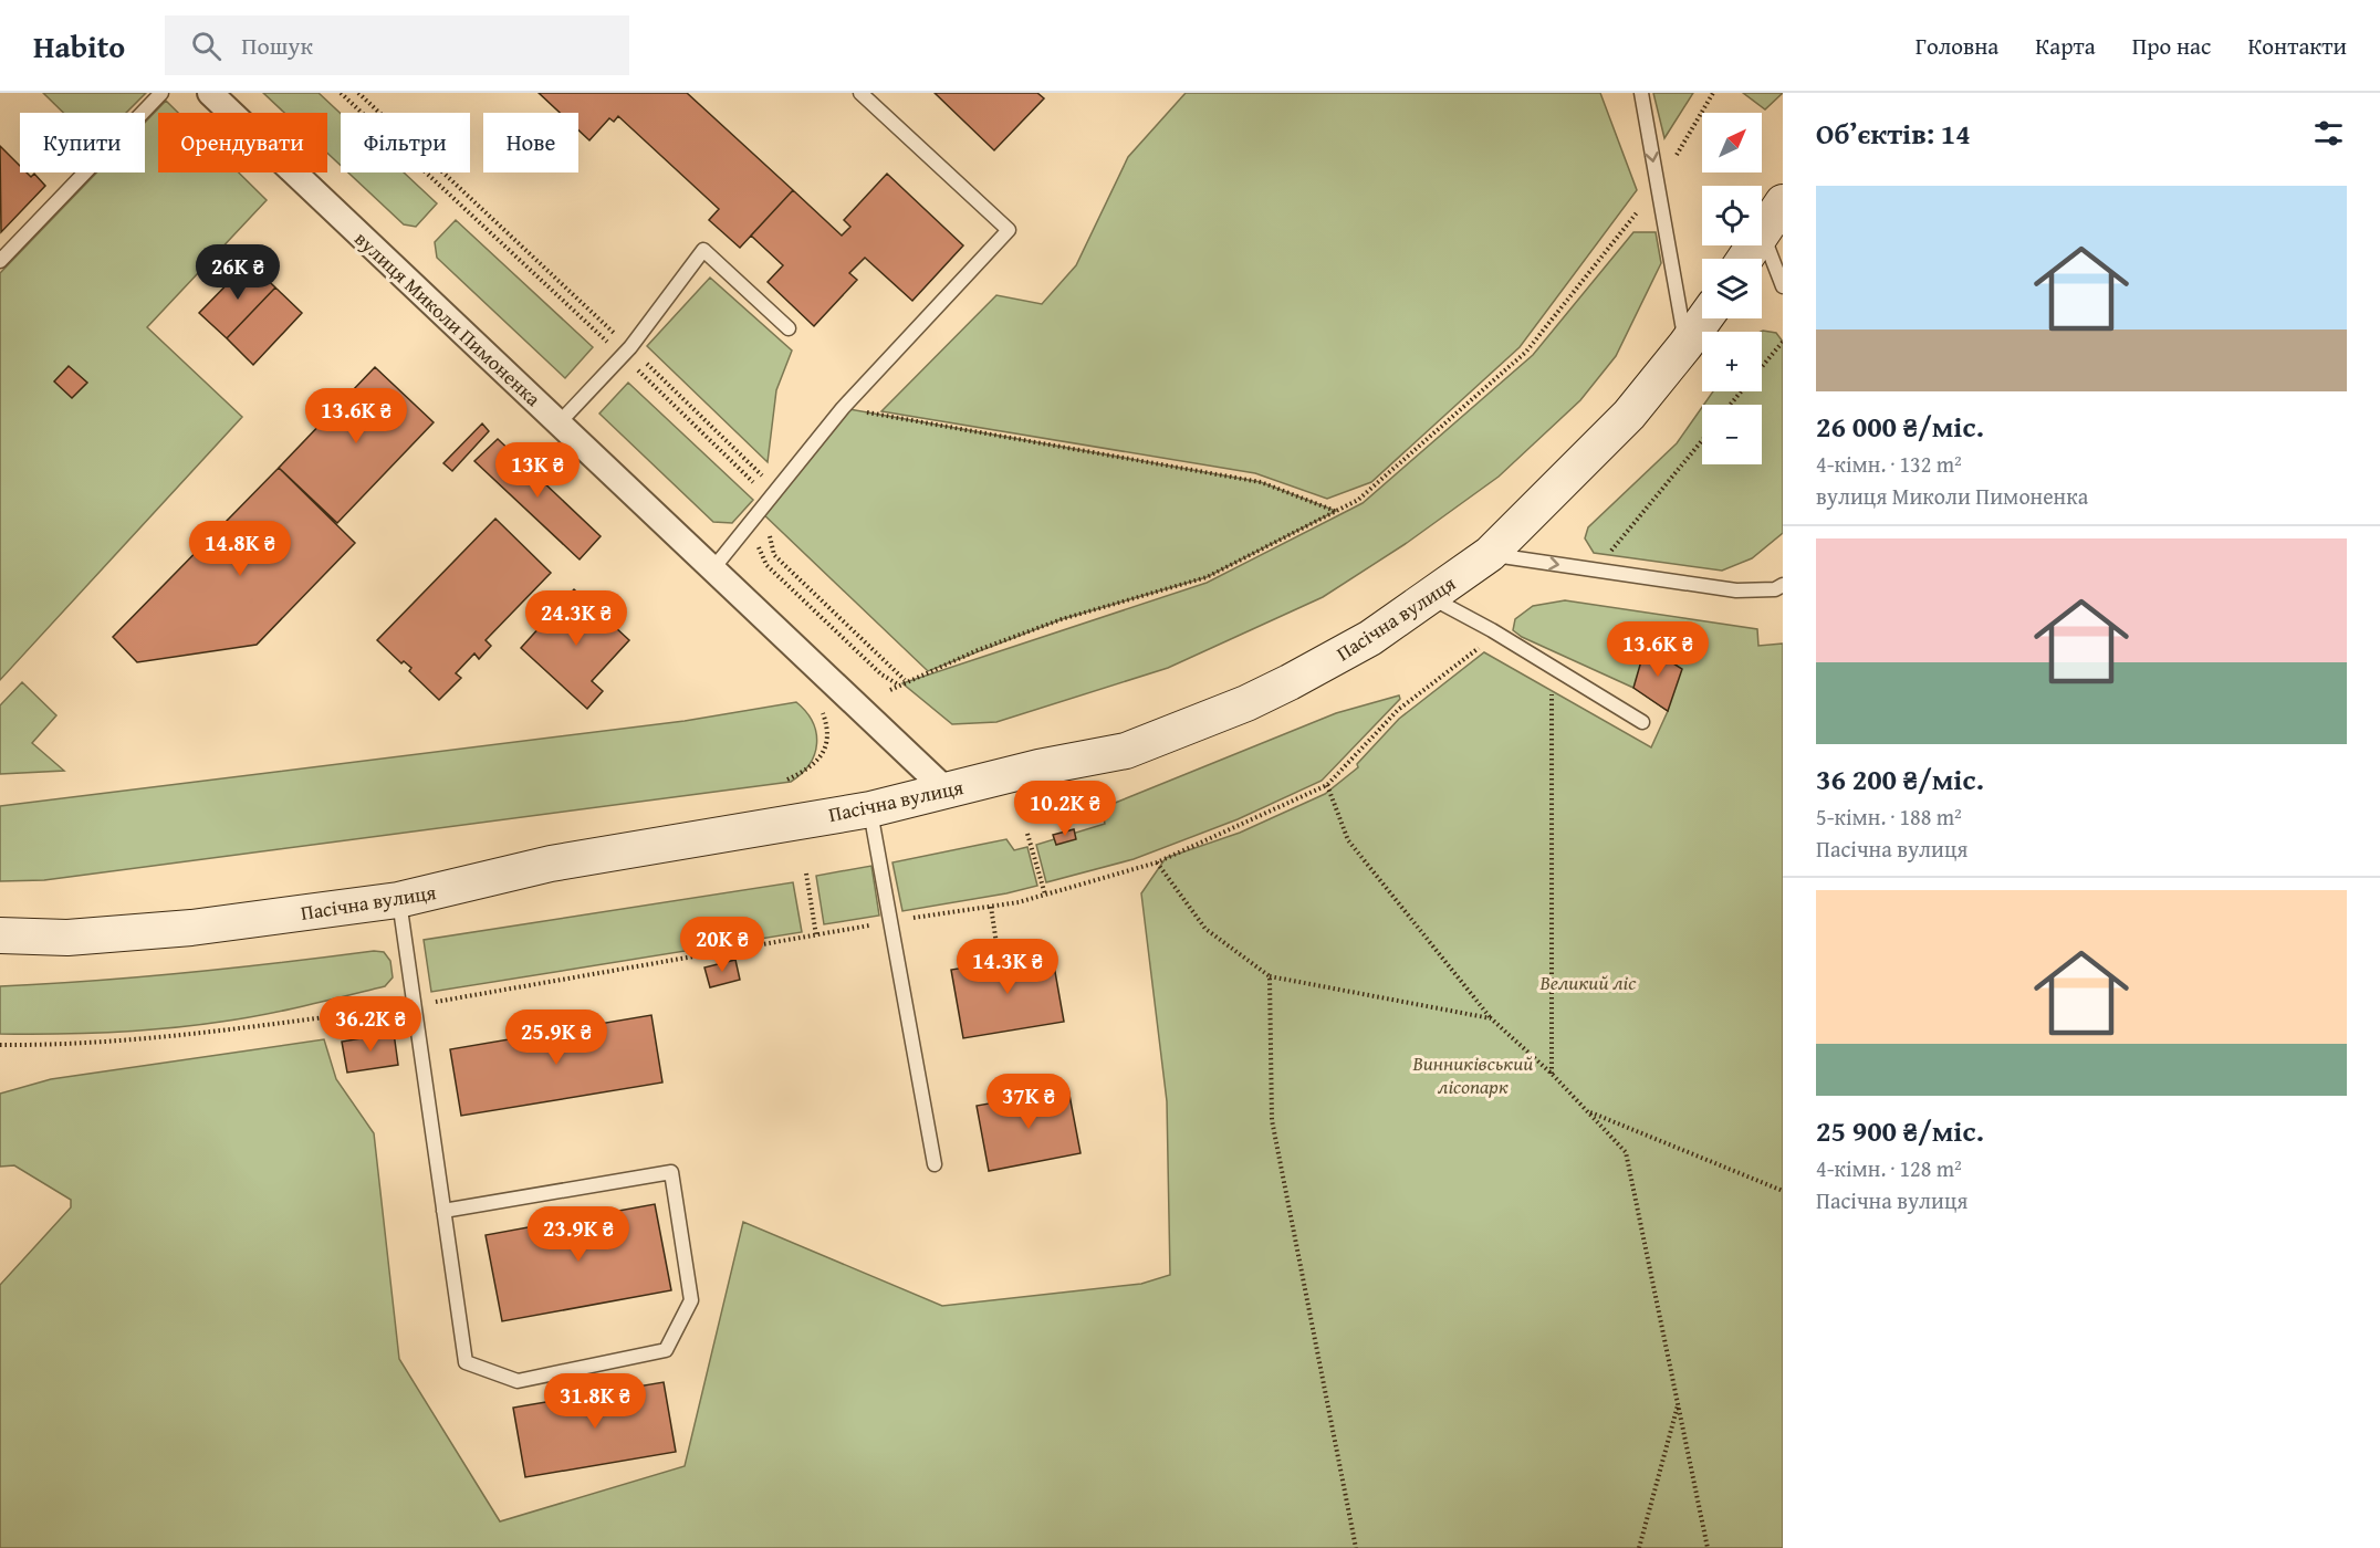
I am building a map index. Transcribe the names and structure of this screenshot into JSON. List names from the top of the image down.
{
  "streets": {
    "main road": ["Пасічна вулиця"],
    "street": ["вулиця Миколи Пимоненка"]
  },
  "crossings": [
    ["вулиця Миколи Пимоненка", "Пасічна вулиця"]
  ],
  "parks": ["Великий ліс", "Винниківський лісопарк"],
  "north": "top right",
  "page": {
    "header": "Habito",
    "search": "Пошук",
    "nav": [
      "Головна",
      "Карта",
      "Про нас",
      "Контакти"
    ],
    "heading": "Об’єктів: 14",
    "map_buttons": ["+", "−"],
    "chip": [
      "Купити",
      "Орендувати",
      "Фільтри",
      "Нове"
    ],
    "list": [
      {
        "name": "26 000 ₴/міс.",
        "note": "4-кімн. · 132 m² · вулиця Миколи Пимоненка"
      },
      {
        "name": "36 200 ₴/міс.",
        "note": "5-кімн. · 188 m² · Пасічна вулиця"
      },
      {
        "name": "25 900 ₴/міс.",
        "note": "4-кімн. · 128 m² · Пасічна вулиця"
      }
    ],
    "price": [
      "26K ₴",
      "13.6K ₴",
      "13K ₴",
      "14.8K ₴",
      "24.3K ₴",
      "13.6K ₴",
      "10.2K ₴",
      "20K ₴",
      "14.3K ₴",
      "36.2K ₴",
      "25.9K ₴",
      "37K ₴",
      "23.9K ₴",
      "31.8K ₴"
    ]
  }
}
